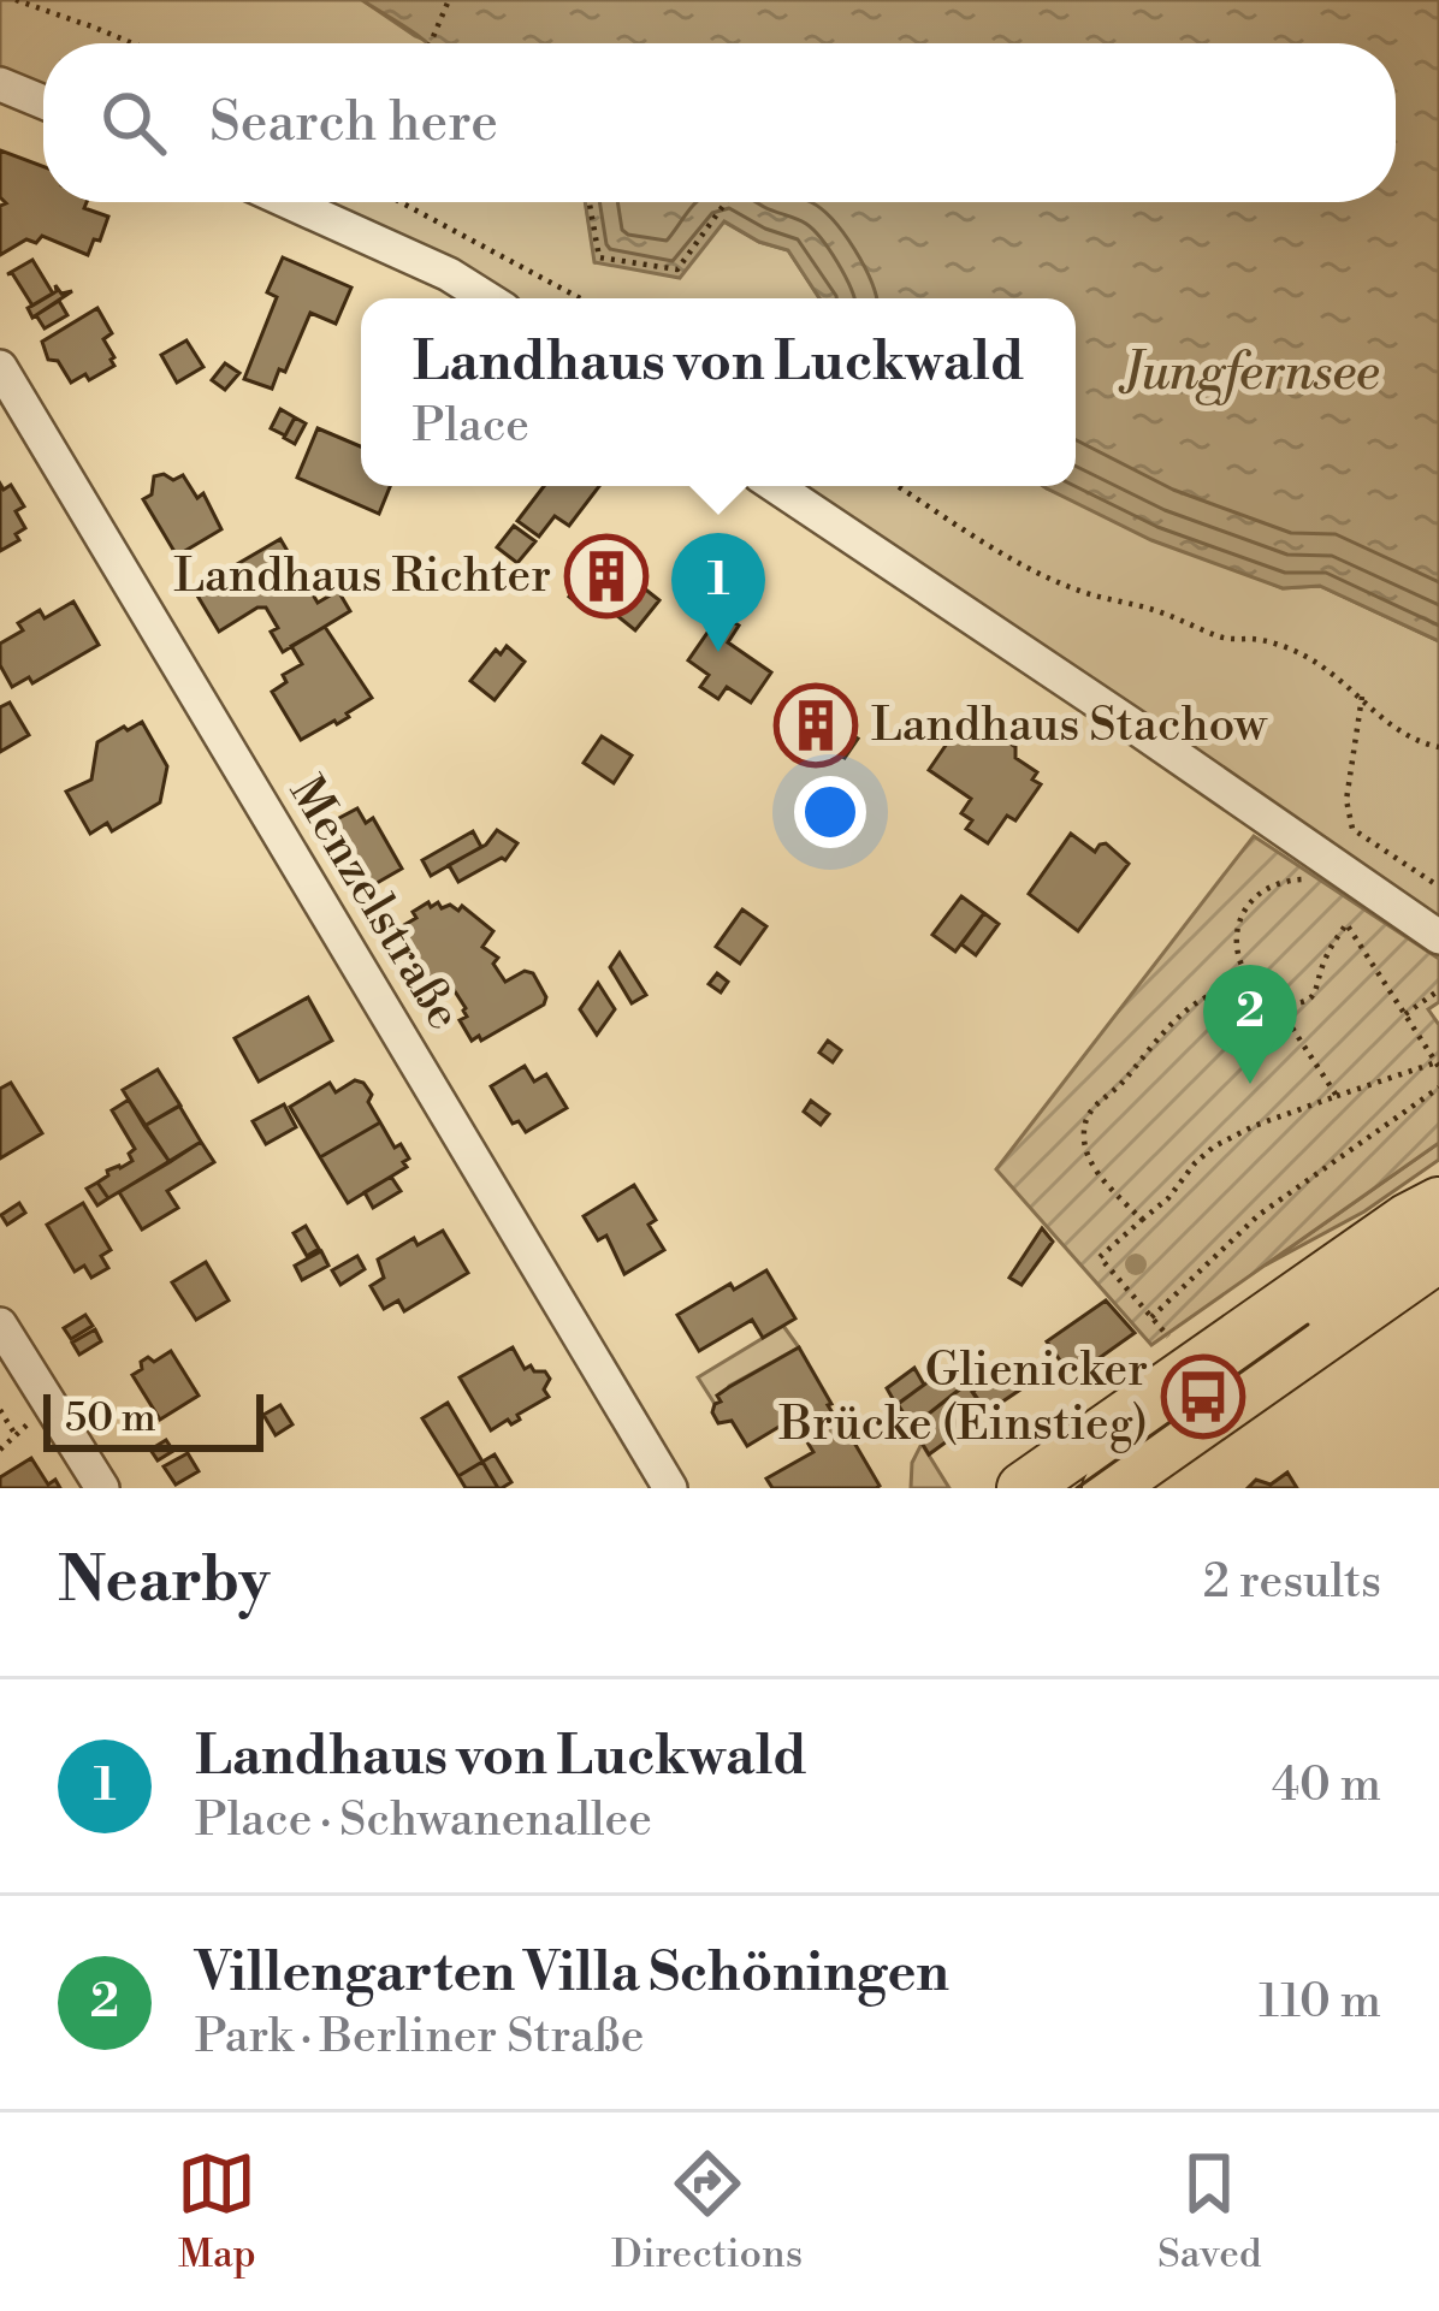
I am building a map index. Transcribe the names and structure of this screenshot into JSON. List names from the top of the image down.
{
  "streets": {
    "street": ["Menzelstraße"]
  },
  "water": ["Jungfernsee"],
  "places": {
    "building": ["Landhaus Richter", "Landhaus Stachow"],
    "bus stop": ["Glienicker Brücke (Einstieg)"]
  },
  "scale_bar": "50 m",
  "page": {
    "search": "Search here",
    "popup": ["Landhaus von Luckwald", "Place"],
    "pins": ["1", "2"],
    "scale": "50 m",
    "heading": ["Nearby", "2 results"],
    "list": [
      {
        "mark": "1",
        "name": "Landhaus von Luckwald",
        "note": "Place · Schwanenallee",
        "value": "40 m"
      },
      {
        "mark": "2",
        "name": "Villengarten Villa Schöningen",
        "note": "Park · Berliner Straße",
        "value": "110 m"
      }
    ],
    "nav": ["Map", "Directions", "Saved"]
  }
}
